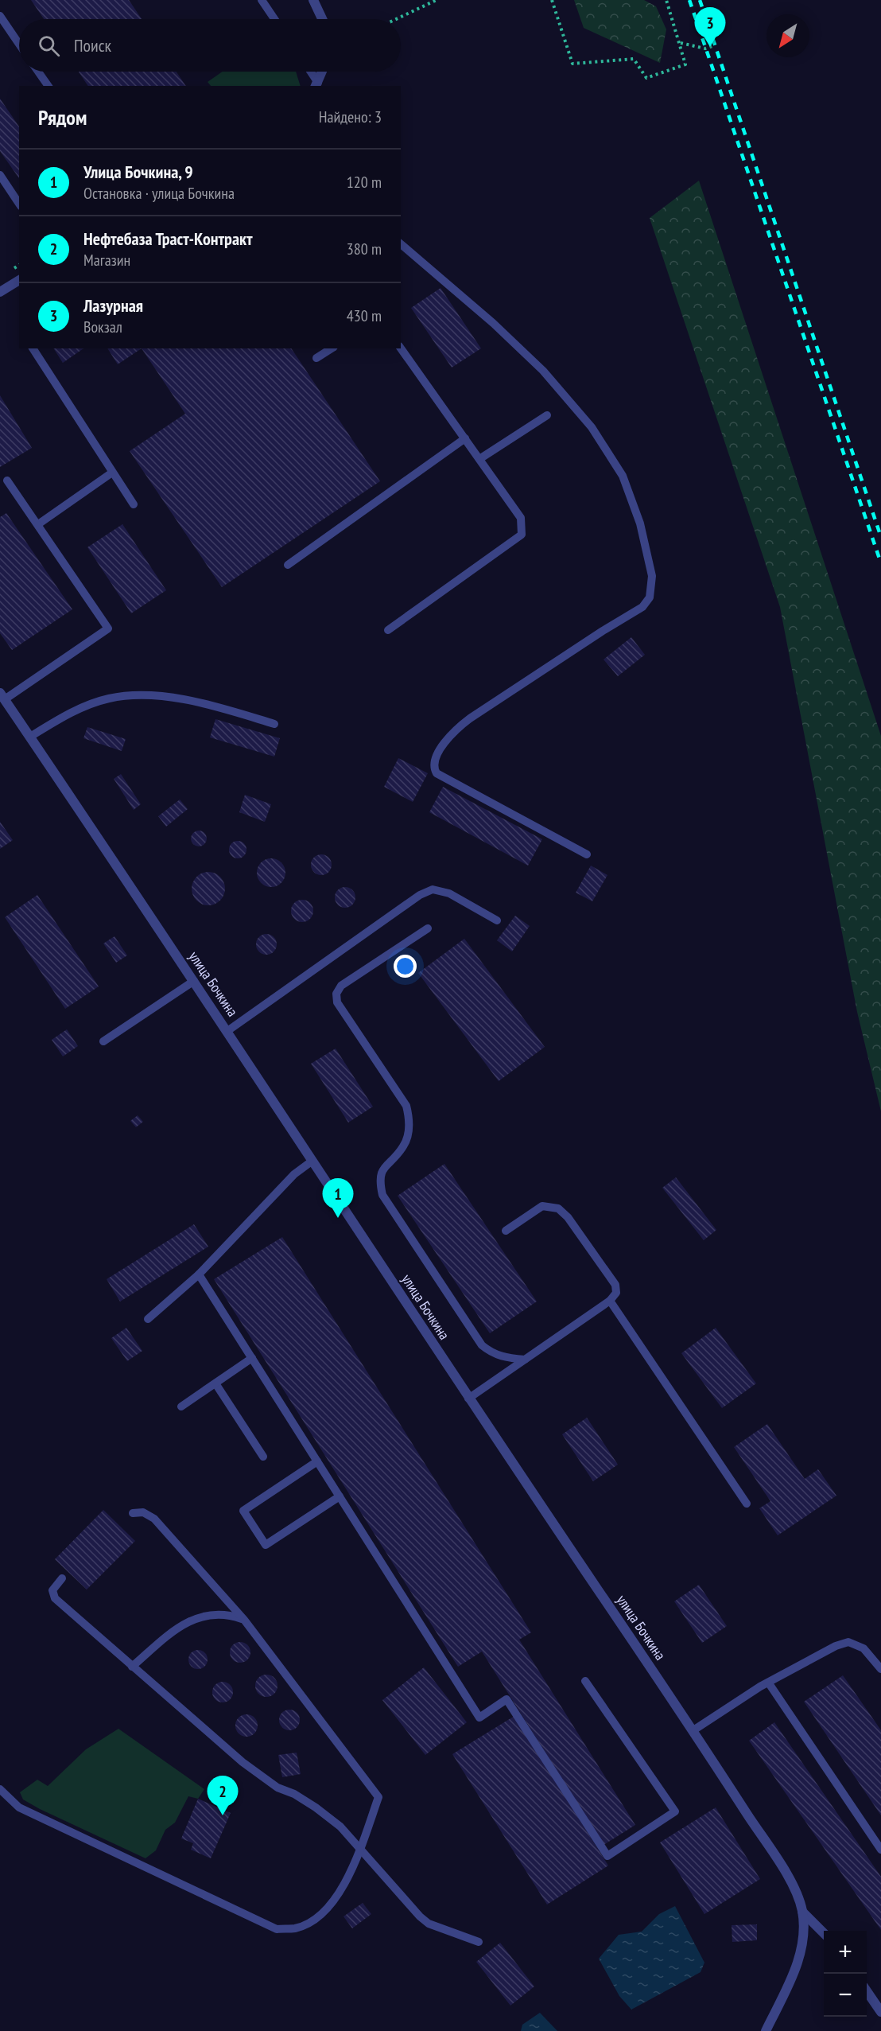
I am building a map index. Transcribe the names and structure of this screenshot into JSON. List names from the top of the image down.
{
  "streets": {
    "street": ["улица Бочкина"]
  },
  "north": "bottom left",
  "page": {
    "pins": ["3", "1", "2"],
    "search": "Поиск",
    "heading": ["Рядом", "Найдено: 3"],
    "list": [
      {
        "mark": "1",
        "name": "Улица Бочкина, 9",
        "note": "Остановка · улица Бочкина",
        "value": "120 m"
      },
      {
        "mark": "2",
        "name": "Нефтебаза Траст-Контракт",
        "note": "Магазин",
        "value": "380 m"
      },
      {
        "mark": "3",
        "name": "Лазурная",
        "note": "Вокзал",
        "value": "430 m"
      }
    ],
    "map_buttons": ["+", "−"]
  }
}
